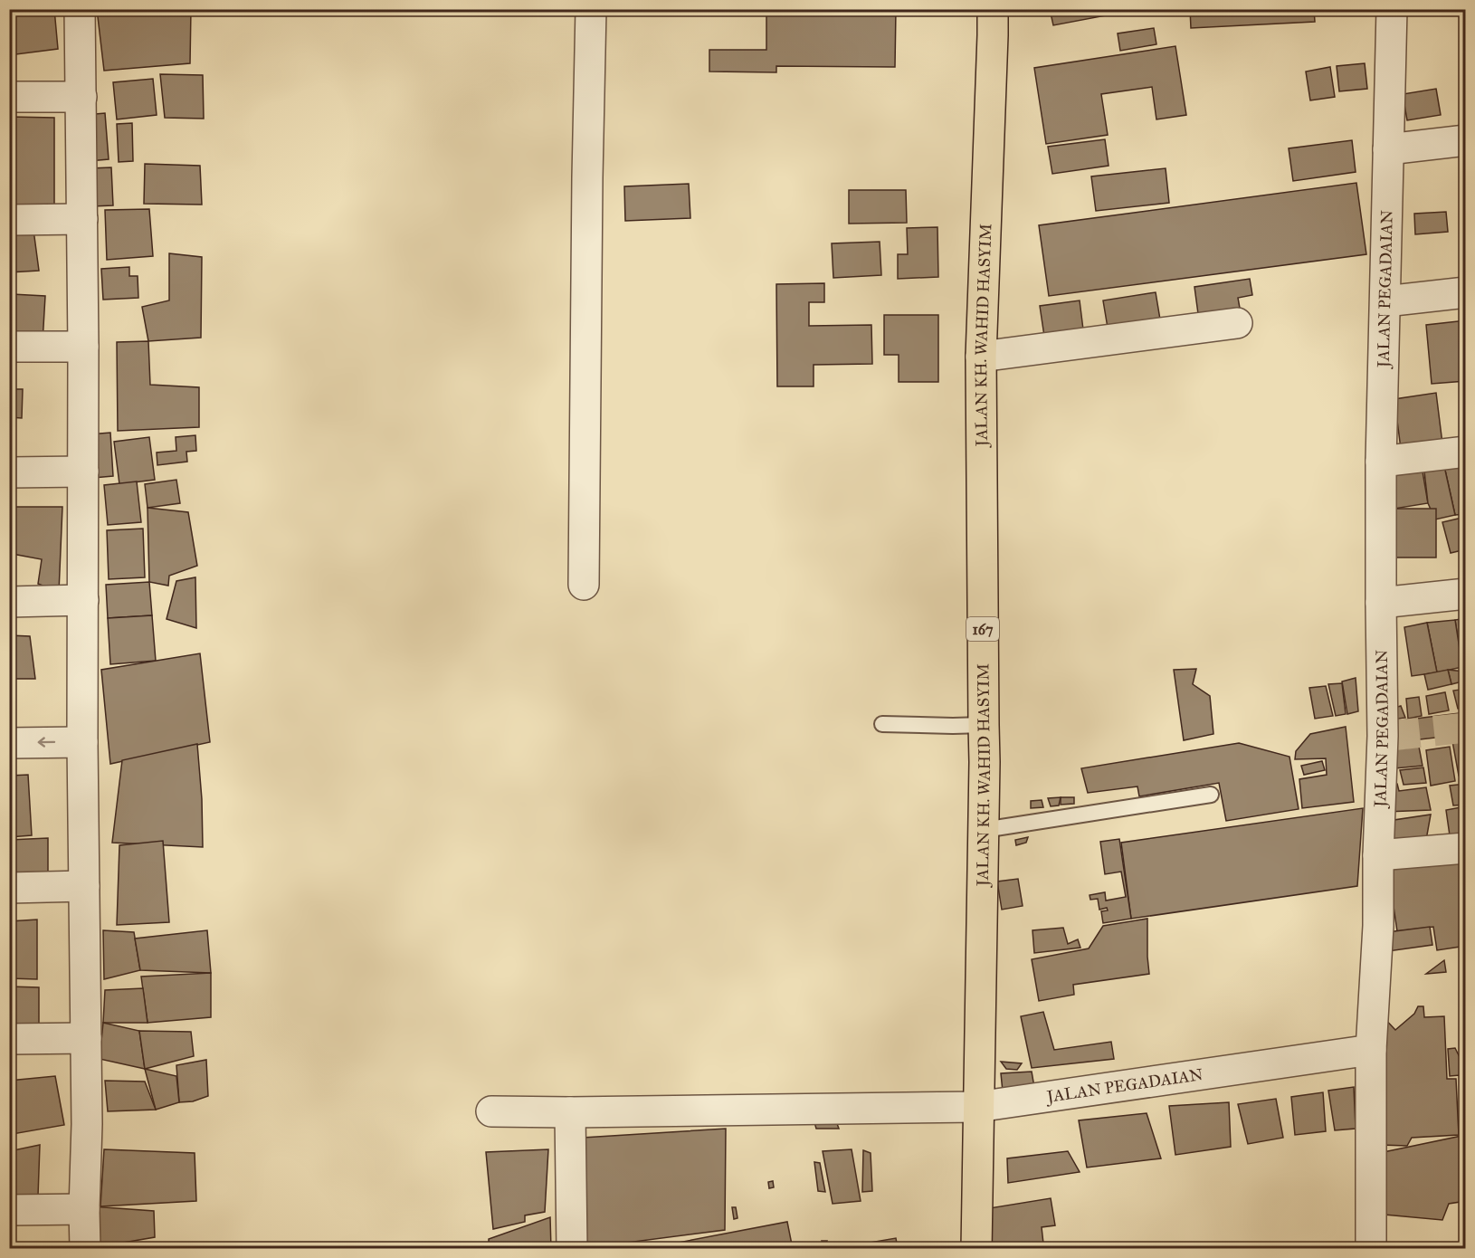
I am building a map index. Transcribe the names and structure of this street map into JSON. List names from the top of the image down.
{
  "streets": {
    "main road": ["JALAN KH. WAHID HASYIM", "167"],
    "street": ["JALAN PEGADAIAN"]
  },
  "crossings": [
    ["JALAN PEGADAIAN", "JALAN KH. WAHID HASYIM"]
  ]
}
